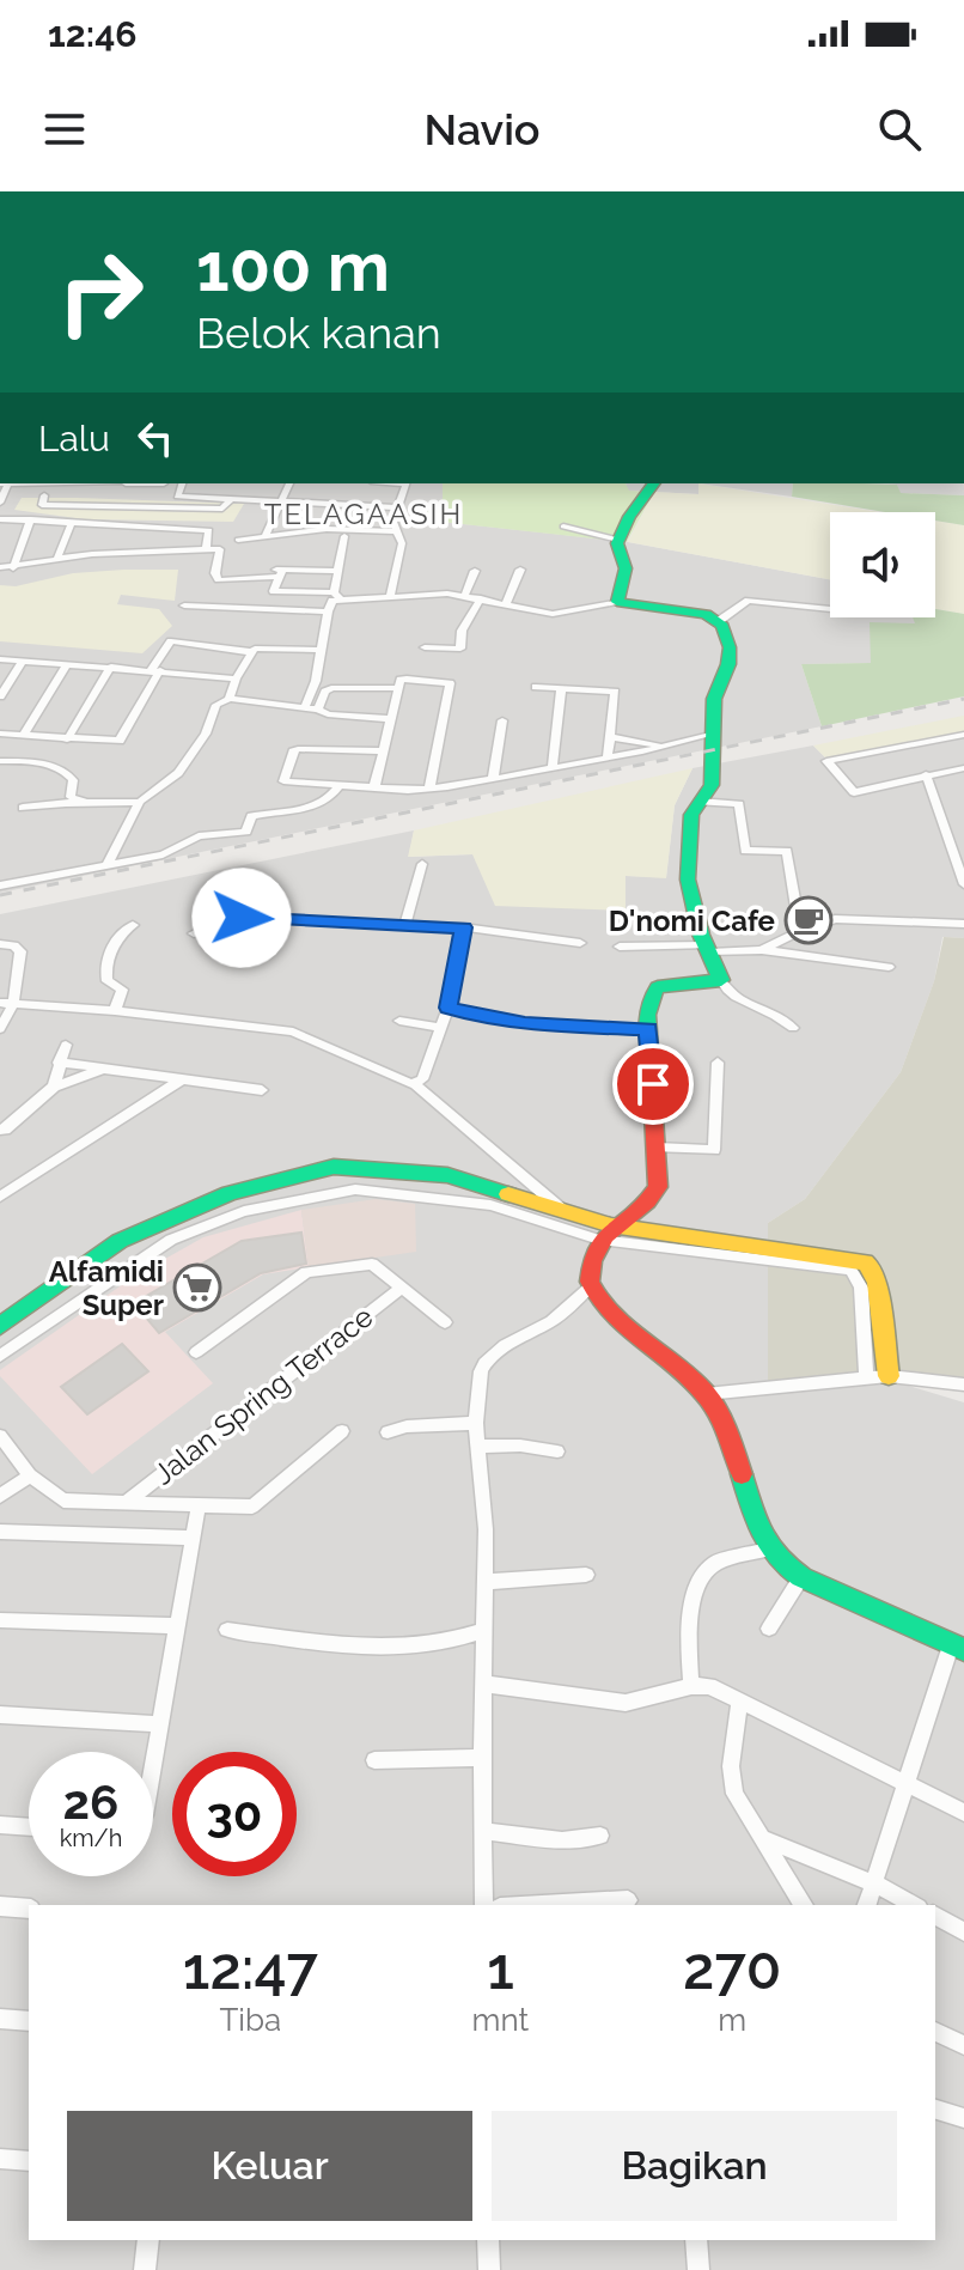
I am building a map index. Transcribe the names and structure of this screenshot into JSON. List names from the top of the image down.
{
  "streets": {
    "street": ["Jalan Spring Terrace"]
  },
  "districts": ["TELAGAASIH"],
  "places": {
    "cafe": ["D'nomi Cafe"],
    "supermarket": ["Alfamidi Super"]
  },
  "page": {
    "status": "12:46",
    "header": "Navio",
    "turn": ["100 m", "Belok kanan"],
    "then": "Lalu",
    "speed": "26 km/h",
    "limit": "30",
    "eta": [
      "12:47",
      "Tiba",
      "1",
      "mnt",
      "270",
      "m"
    ],
    "buttons": ["Keluar", "Bagikan"]
  }
}
